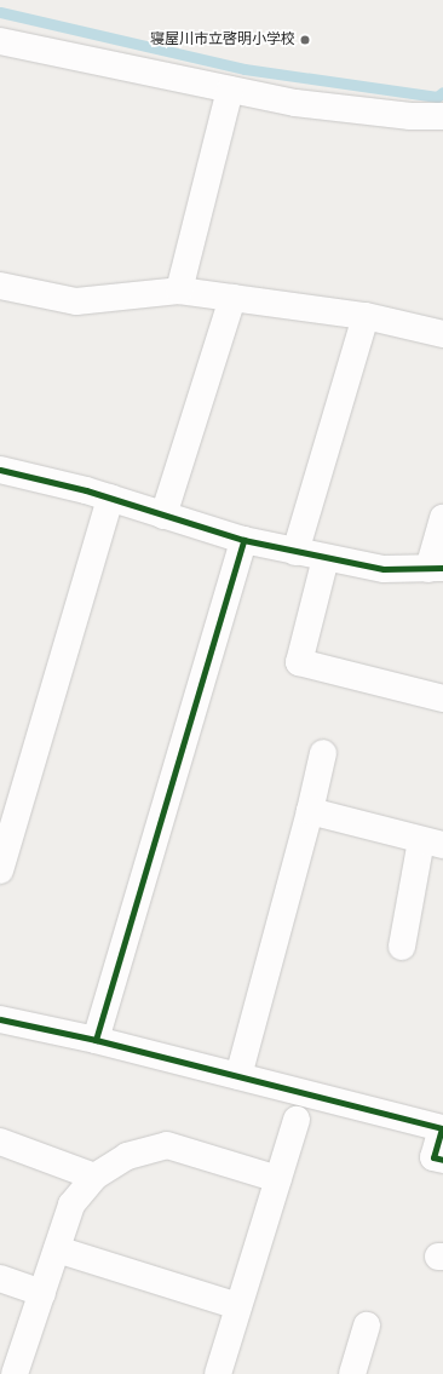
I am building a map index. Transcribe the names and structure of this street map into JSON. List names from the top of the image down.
{
  "places": ["寝屋川市立啓明小学校"]
}
